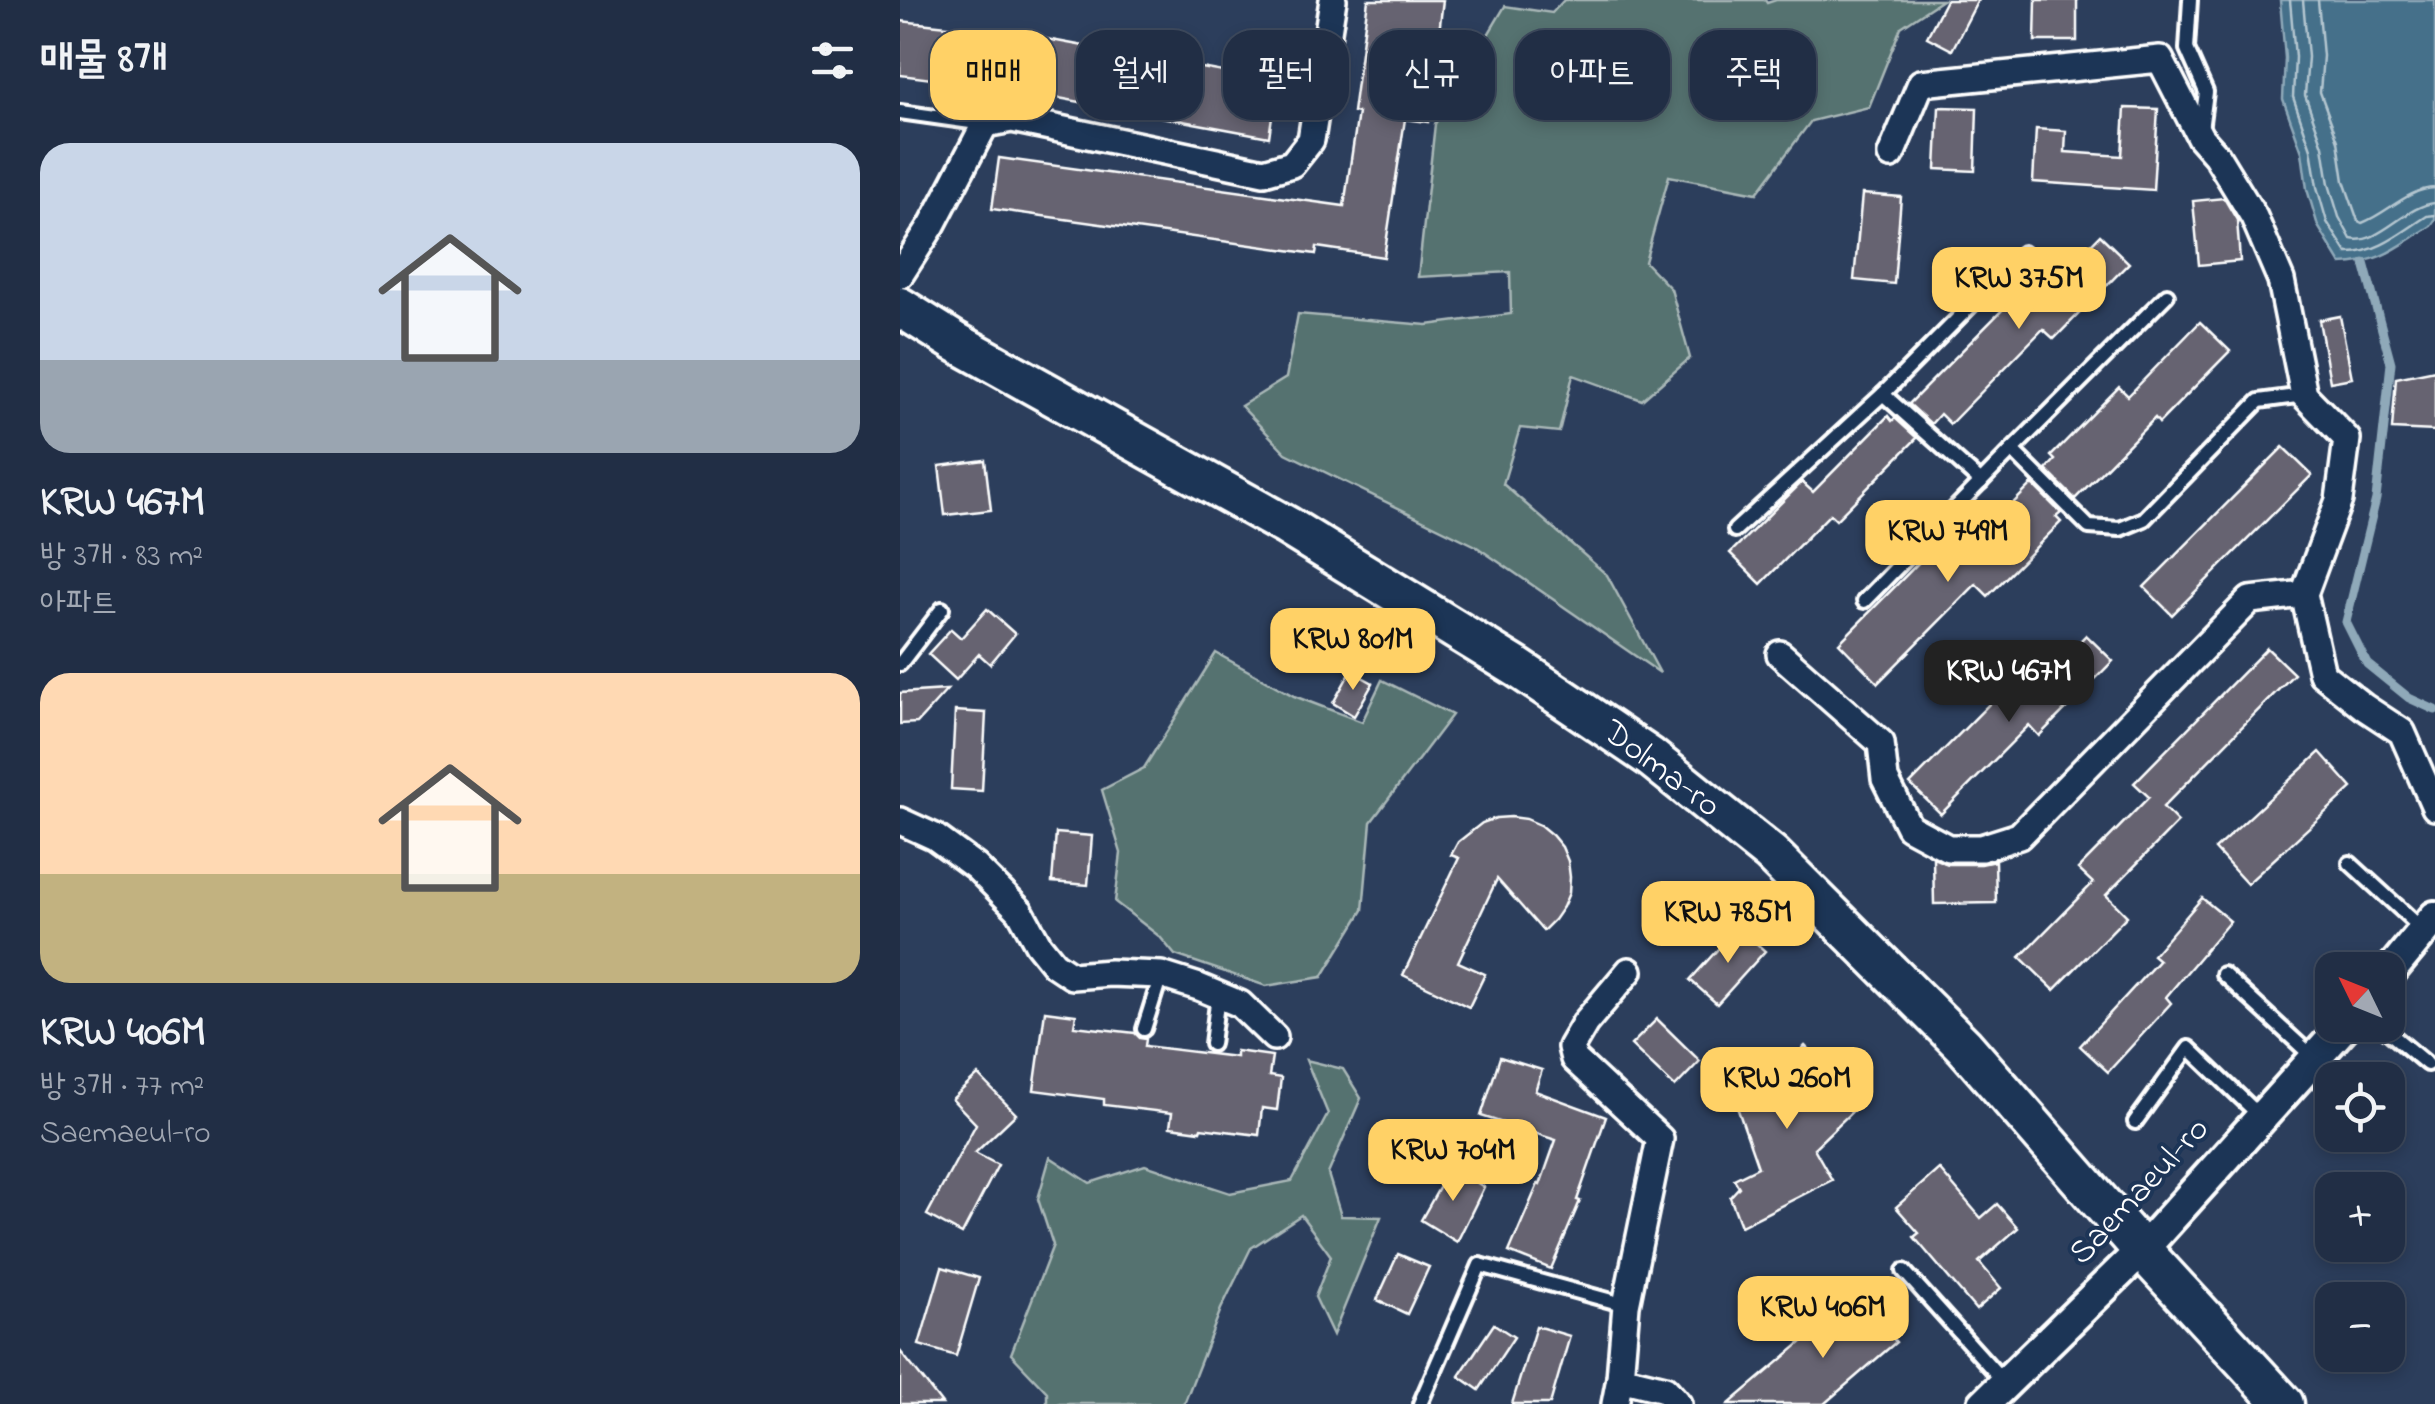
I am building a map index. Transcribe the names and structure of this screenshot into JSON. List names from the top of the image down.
{
  "streets": {
    "main road": ["Dolma-ro"],
    "street": ["Saemaeul-ro"]
  },
  "crossings": [
    ["Dolma-ro", "Saemaeul-ro"]
  ],
  "north": "top left",
  "page": {
    "heading": "매물 8개",
    "chip": [
      "매매",
      "월세",
      "필터",
      "신규",
      "아파트",
      "주택"
    ],
    "list": [
      {
        "name": "KRW 467M",
        "note": "방 3개 · 83 m² · 아파트"
      },
      {
        "name": "KRW 406M",
        "note": "방 3개 · 77 m² · Saemaeul-ro"
      }
    ],
    "price": [
      "KRW 375M",
      "KRW 749M",
      "KRW 801M",
      "KRW 467M",
      "KRW 785M",
      "KRW 260M",
      "KRW 704M",
      "KRW 406M"
    ],
    "map_buttons": ["+", "−"]
  }
}
